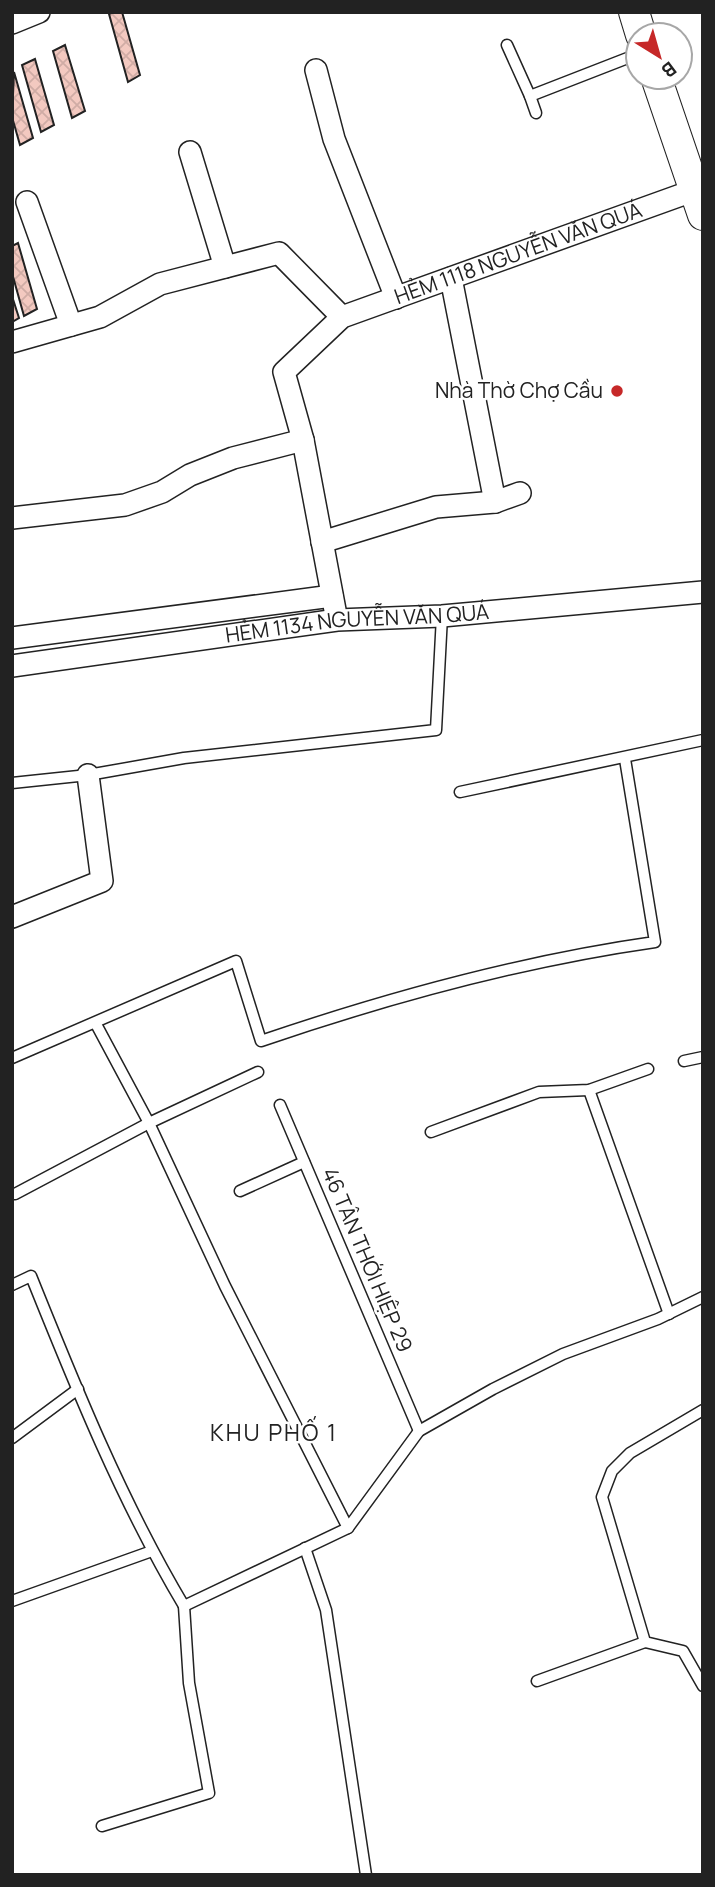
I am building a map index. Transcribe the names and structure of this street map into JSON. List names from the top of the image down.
{
  "streets": {
    "street": ["HẺM 1118 NGUYỄN VĂN QUÁ", "HẺM 1134 NGUYỄN VĂN QUÁ"],
    "lane": ["46 TÂN THỚI HIỆP 29"]
  },
  "districts": ["KHU PHỐ 1"],
  "places": ["Nhà Thờ Chợ Cầu"],
  "north": "bottom right"
}
